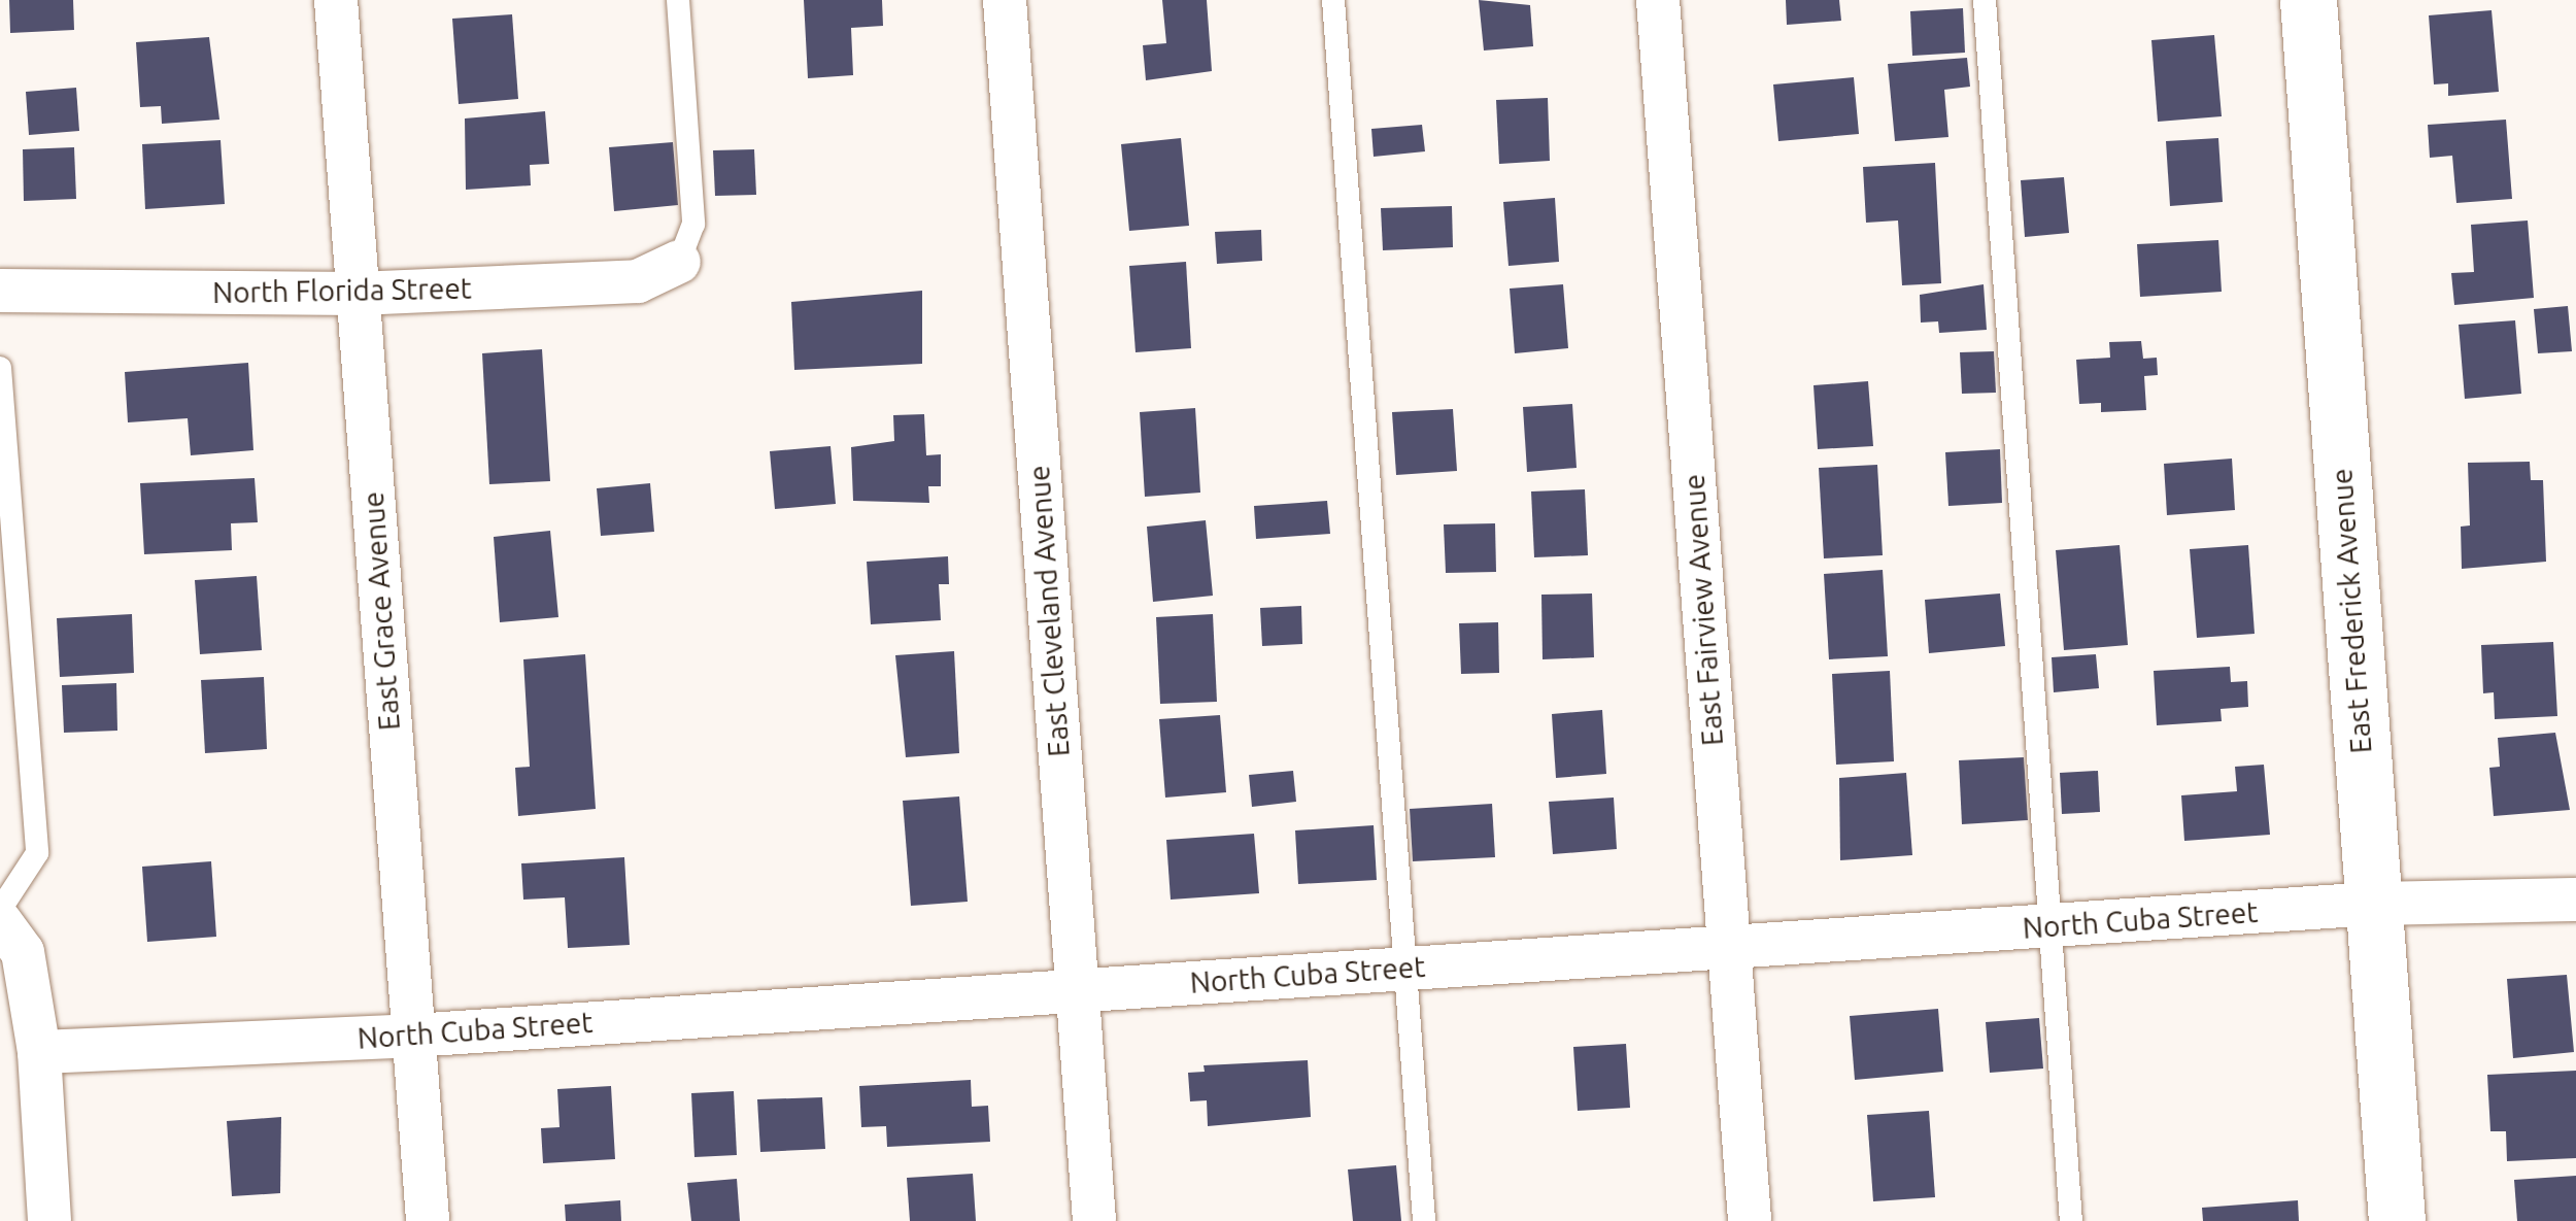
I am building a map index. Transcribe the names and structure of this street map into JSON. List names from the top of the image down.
{
  "streets": {
    "main road": ["East Frederick Avenue"],
    "street": [
      "North Florida Street",
      "East Fairview Avenue",
      "East Grace Avenue",
      "East Cleveland Avenue",
      "North Cuba Street"
    ]
  },
  "crossings": [
    ["North Florida Street", "East Grace Avenue"],
    ["East Fairview Avenue", "North Cuba Street"],
    ["East Grace Avenue", "North Cuba Street"],
    ["East Cleveland Avenue", "North Cuba Street"],
    ["East Frederick Avenue", "North Cuba Street"]
  ]
}
